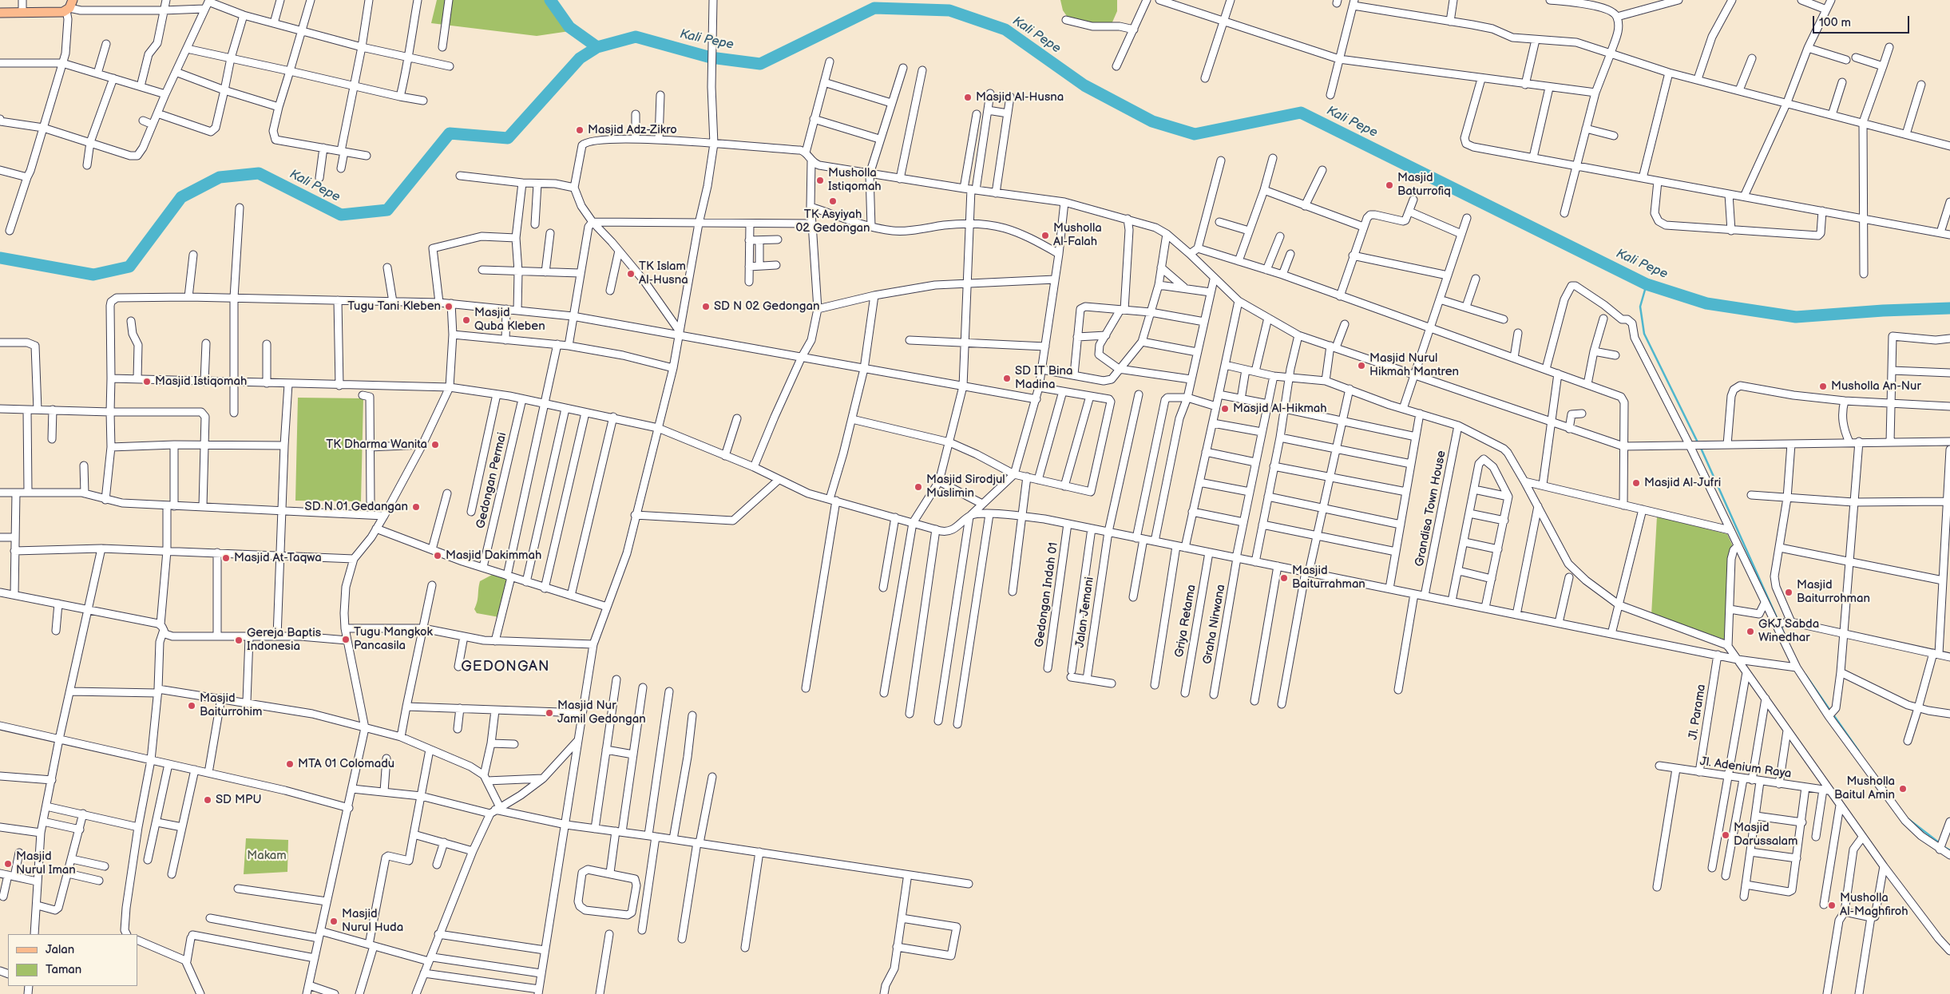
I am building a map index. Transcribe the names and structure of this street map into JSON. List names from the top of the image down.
{
  "streets": {
    "street": [
      "Gedongan Permai",
      "Grandisa Town House",
      "Gedongan Indah 01",
      "Jalan Jemani",
      "Griya Retama",
      "Graha Nirwana",
      "Jl. Parama",
      "Jl. Adenium Raya"
    ]
  },
  "crossings": [
    ["Jl. Parama", "Jl. Adenium Raya"]
  ],
  "districts": ["GEDONGAN"],
  "water": ["Kali Pepe"],
  "parks": ["Makam"],
  "places": [
    "Masjid Al-Husna",
    "Masjid Adz-Zikro",
    "Musholla Istiqomah",
    "Masjid Baturrofiq",
    "TK Asyiyah 02 Gedongan",
    "Musholla Al-Falah",
    "TK Islam Al-Husna",
    "Tugu Tani Kleben",
    "SD N 02 Gedongan",
    "Masjid Quba Kleben",
    "Masjid Nurul Hikmah Mantren",
    "SD IT Bina Madina",
    "Masjid Istiqomah",
    "Musholla An-Nur",
    "Masjid Al-Hikmah",
    "TK Dharma Wanita",
    "Masjid Al-Jufri",
    "Masjid Sirodjul Muslimin",
    "SD N 01 Gedangan",
    "Masjid Dakimmah",
    "Masjid At-Taqwa",
    "Masjid Baiturrahman",
    "Masjid Baiturrohman",
    "GKJ Sabda Winedhar",
    "Tugu Mangkok Pancasila",
    "Gereja Baptis Indonesia",
    "Masjid Baiturrohim",
    "Masjid Nur Jamil Gedongan",
    "MTA 01 Colomadu",
    "Musholla Baitul Amin",
    "SD MPU",
    "Masjid Darussalam",
    "Masjid Nurul Iman",
    "Musholla Al-Maghfiroh",
    "Masjid Nurul Huda"
  ],
  "legend": ["Jalan", "Taman"],
  "scale_bar": "100 m"
}
